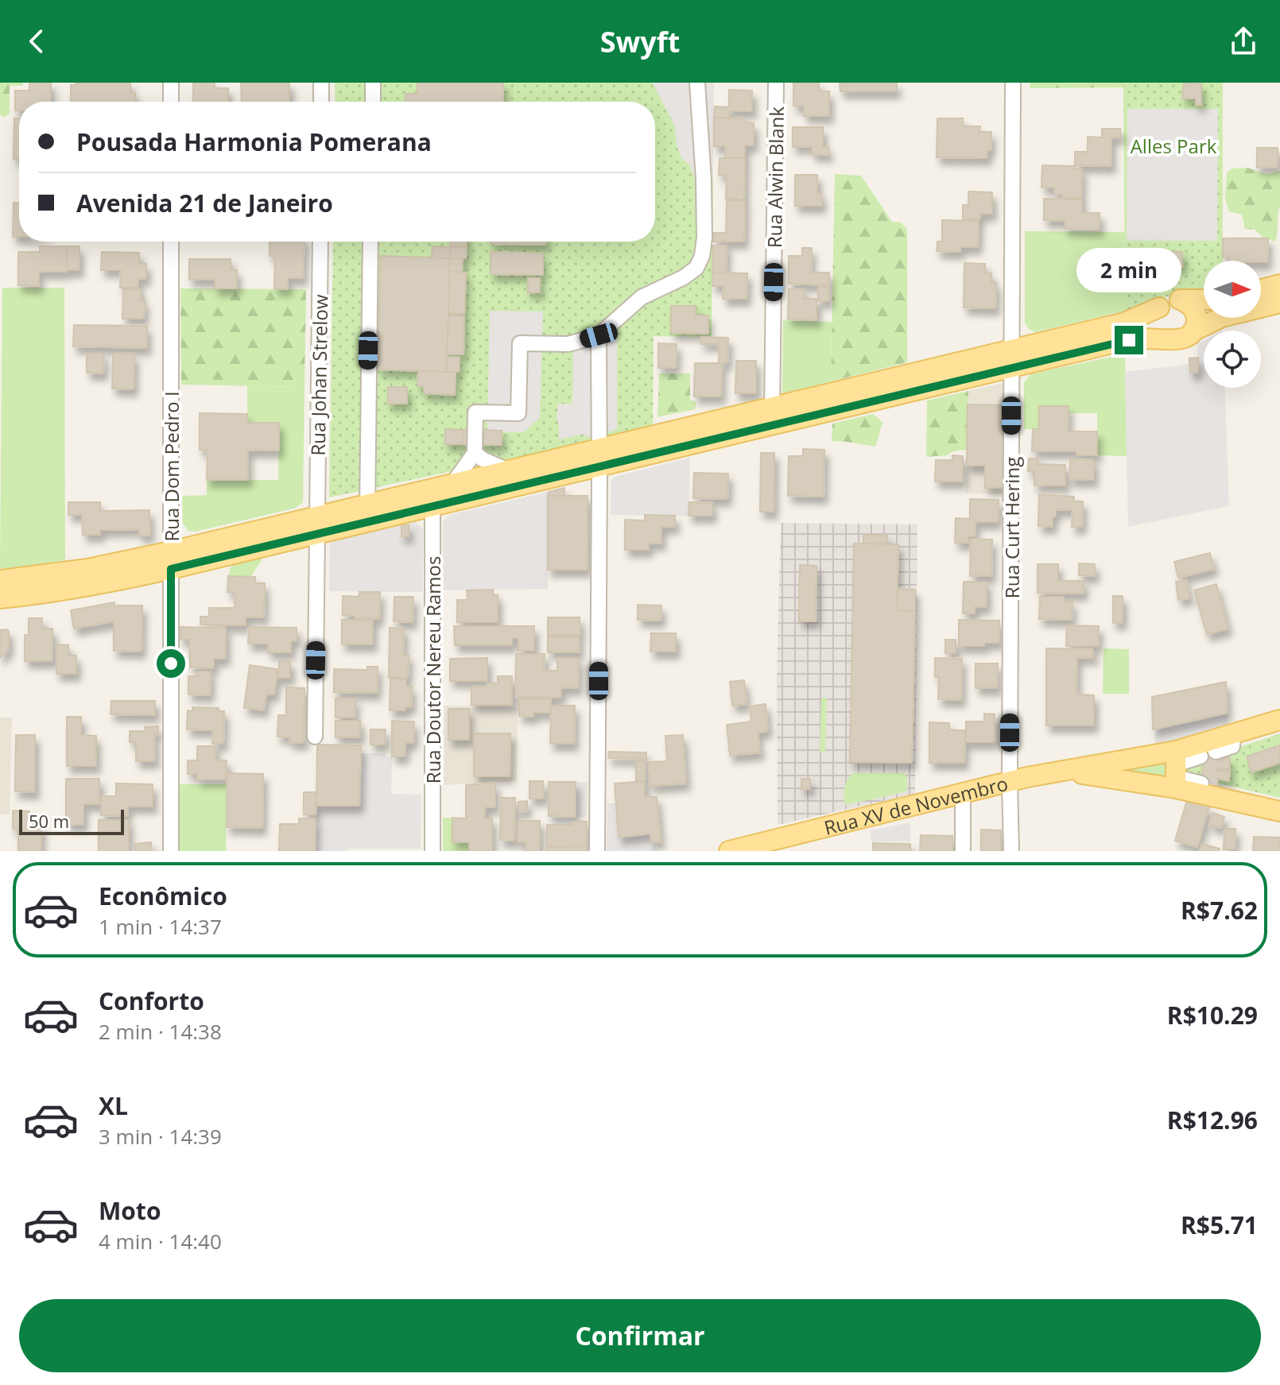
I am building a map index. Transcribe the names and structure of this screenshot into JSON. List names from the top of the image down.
{
  "streets": {
    "main road": ["Rua XV de Novembro"],
    "street": [
      "Rua Alwin Blank",
      "Rua Johan Strelow",
      "Rua Dom Pedro I",
      "Rua Curt Hering",
      "Rua Doutor Nereu Ramos"
    ]
  },
  "crossings": [
    ["Rua Curt Hering", "Rua XV de Novembro"]
  ],
  "parks": ["Alles Park"],
  "scale_bar": "50 m",
  "north": "right",
  "page": {
    "header": "Swyft",
    "banner": ["Pousada Harmonia Pomerana", "Avenida 21 de Janeiro"],
    "bubble": "2 min",
    "scale": "50 m",
    "list": [
      {
        "name": "Econômico",
        "note": "1 min · 14:37",
        "value": "R$7.62"
      },
      {
        "name": "Conforto",
        "note": "2 min · 14:38",
        "value": "R$10.29"
      },
      {
        "name": "XL",
        "note": "3 min · 14:39",
        "value": "R$12.96"
      },
      {
        "name": "Moto",
        "note": "4 min · 14:40",
        "value": "R$5.71"
      }
    ],
    "buttons": "Confirmar"
  }
}
